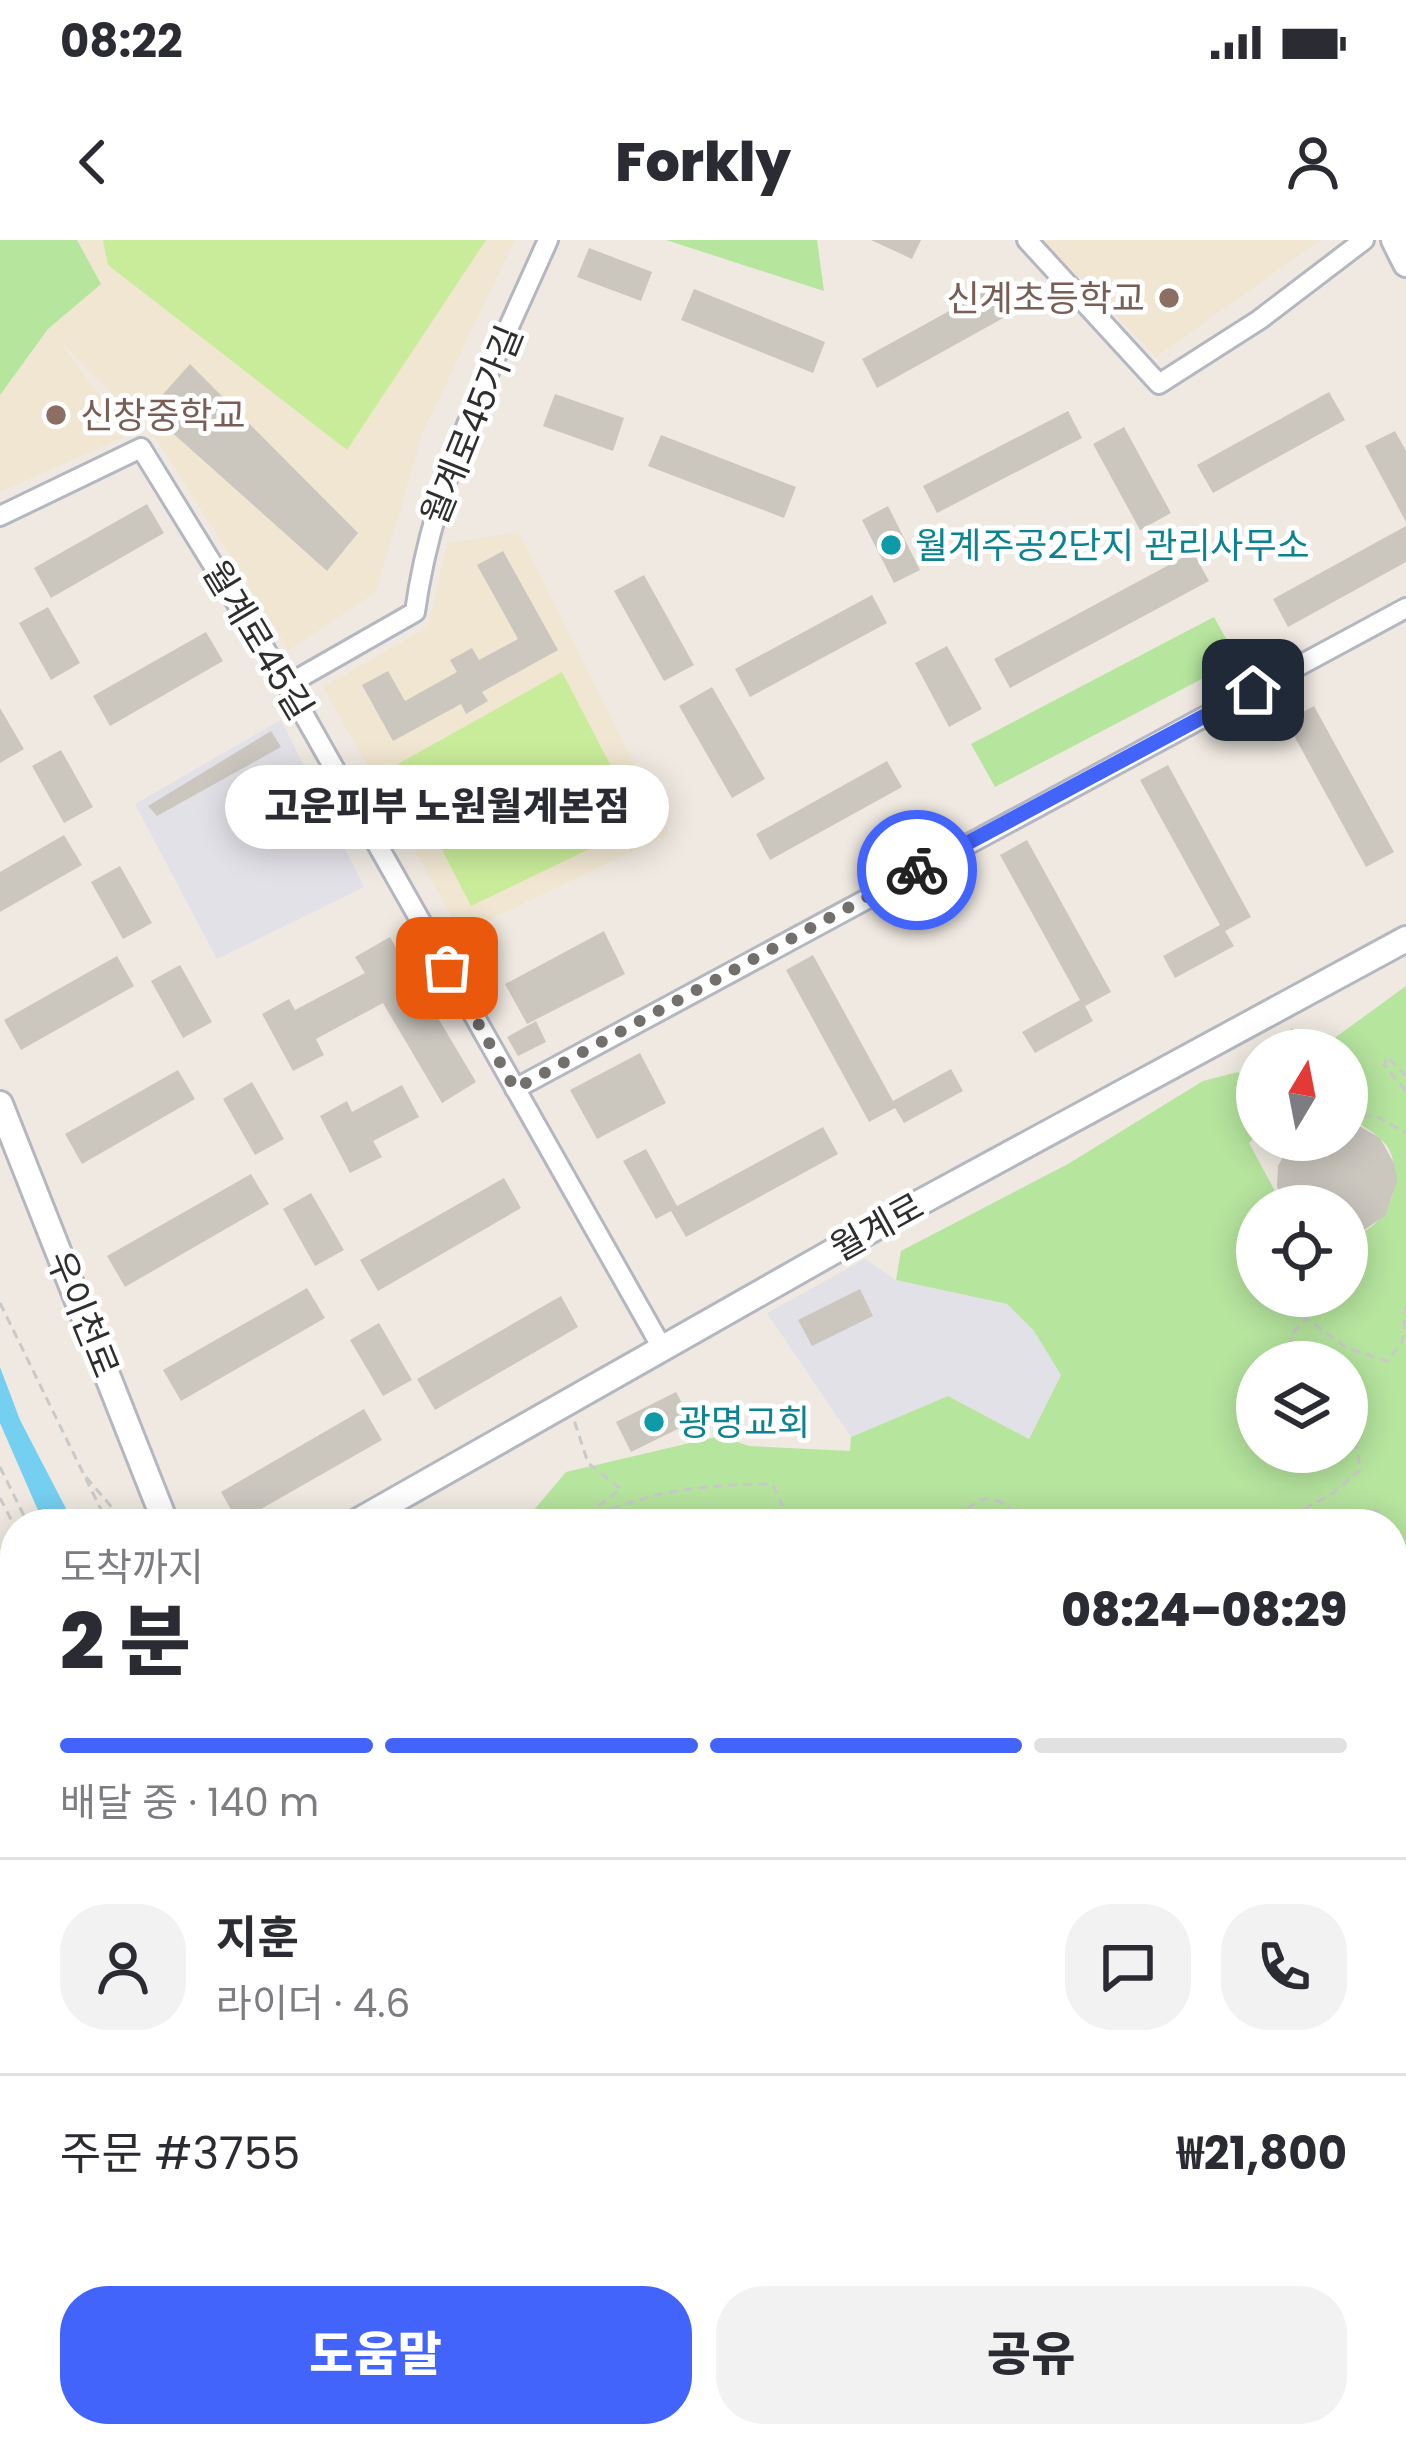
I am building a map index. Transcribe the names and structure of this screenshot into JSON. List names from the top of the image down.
{
  "streets": {
    "main road": ["월계로", "우이천로"],
    "street": ["월계로45가길", "월계로45길"]
  },
  "crossings": [
    ["월계로45가길", "월계로45길"],
    ["월계로45길", "월계로"]
  ],
  "places": [
    "신계초등학교",
    "신창중학교",
    "월계주공2단지 관리사무소",
    "고운피부 노원월계본점",
    "광명교회"
  ],
  "north": "top",
  "page": {
    "status": "08:22",
    "header": "Forkly",
    "bubble": "고운피부 노원월계본점",
    "heading": ["2 분", "도착까지", "08:24–08:29"],
    "panel": [
      "지훈",
      "라이더 · 4.6",
      "주문 #3755",
      "₩21,800"
    ],
    "bar": "배달 중 · 140 m",
    "buttons": ["도움말", "공유"]
  }
}
